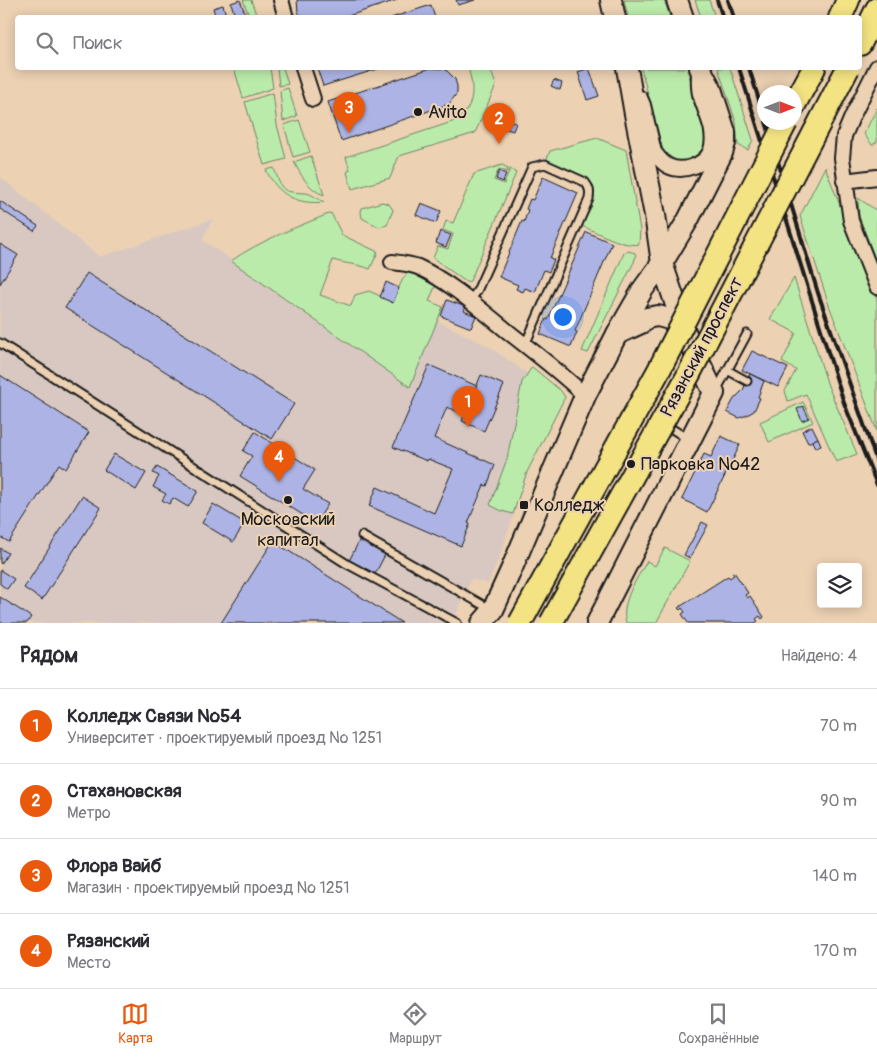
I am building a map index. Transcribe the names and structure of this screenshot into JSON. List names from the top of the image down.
{
  "streets": {
    "main road": ["Рязанский проспект"]
  },
  "places": {
    "other": ["Avito", "Парковка №42", "Московский капитал"],
    "transit": ["Колледж"]
  },
  "north": "right",
  "page": {
    "search": "Поиск",
    "pins": [
      "3",
      "2",
      "1",
      "4"
    ],
    "heading": ["Рядом", "Найдено: 4"],
    "list": [
      {
        "mark": "1",
        "name": "Колледж Связи №54",
        "note": "Университет · проектируемый проезд № 1251",
        "value": "70 m"
      },
      {
        "mark": "2",
        "name": "Стахановская",
        "note": "Метро",
        "value": "90 m"
      },
      {
        "mark": "3",
        "name": "Флора Вайб",
        "note": "Магазин · проектируемый проезд № 1251",
        "value": "140 m"
      },
      {
        "mark": "4",
        "name": "Рязанский",
        "note": "Место",
        "value": "170 m"
      }
    ],
    "nav": ["Карта", "Маршрут", "Сохранённые"]
  }
}
